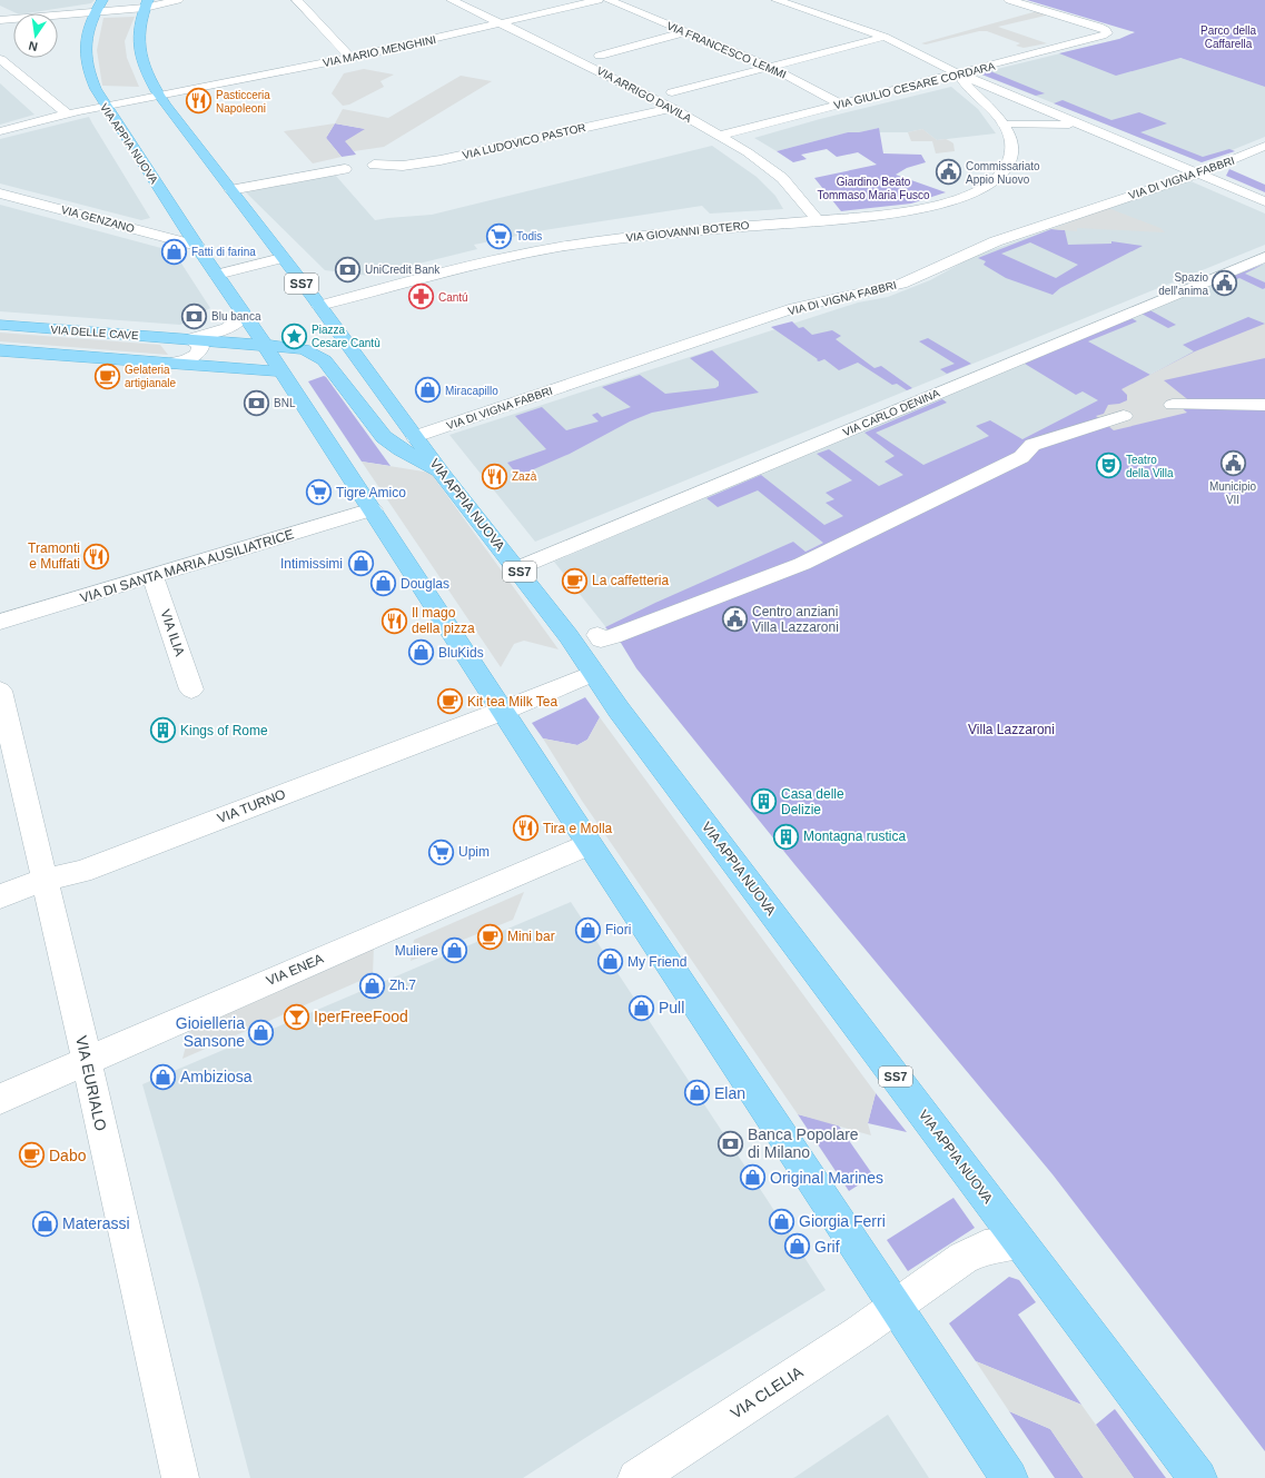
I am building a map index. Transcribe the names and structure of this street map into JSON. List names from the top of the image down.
{
  "streets": {
    "main road": ["VIA APPIA NUOVA", "SS7", "VIA DELLE CAVE"],
    "street": [
      "VIA FRANCESCO LEMMI",
      "VIA MARIO MENGHINI",
      "VIA GIULIO CESARE CORDARA",
      "VIA ARRIGO DAVILA",
      "VIA LUDOVICO PASTOR",
      "VIA DI VIGNA FABBRI",
      "VIA GENZANO",
      "VIA GIOVANNI BOTERO",
      "VIA CARLO DENINA",
      "VIA DI SANTA MARIA AUSILIATRICE",
      "VIA ILIA",
      "VIA TURNO",
      "VIA ENEA",
      "VIA EURIALO",
      "VIA CLELIA"
    ]
  },
  "crossings": [
    ["VIA FRANCESCO LEMMI", "VIA GIULIO CESARE CORDARA"],
    ["VIA MARIO MENGHINI", "VIA ARRIGO DAVILA"],
    ["VIA MARIO MENGHINI", "VIA APPIA NUOVA"],
    ["VIA GIULIO CESARE CORDARA", "VIA ARRIGO DAVILA"],
    ["VIA GIULIO CESARE CORDARA", "VIA GIOVANNI BOTERO"],
    ["VIA ARRIGO DAVILA", "VIA LUDOVICO PASTOR"],
    ["VIA ARRIGO DAVILA", "VIA GIOVANNI BOTERO"],
    ["VIA LUDOVICO PASTOR", "VIA APPIA NUOVA"],
    ["VIA APPIA NUOVA", "VIA DI VIGNA FABBRI"],
    ["VIA APPIA NUOVA", "VIA GENZANO"],
    ["VIA APPIA NUOVA", "VIA GIOVANNI BOTERO"],
    ["VIA APPIA NUOVA", "VIA DELLE CAVE"],
    ["VIA APPIA NUOVA", "VIA CARLO DENINA"],
    ["VIA APPIA NUOVA", "VIA DI SANTA MARIA AUSILIATRICE"],
    ["VIA APPIA NUOVA", "VIA TURNO"],
    ["VIA APPIA NUOVA", "VIA ENEA"],
    ["VIA APPIA NUOVA", "VIA CLELIA"],
    ["VIA DI SANTA MARIA AUSILIATRICE", "VIA ILIA"],
    ["VIA TURNO", "VIA EURIALO"],
    ["VIA ENEA", "VIA EURIALO"]
  ],
  "parks": ["Parco della Caffarella", "Giardino Beato Tommaso Maria Fusco", "Villa Lazzaroni"],
  "places": {
    "restaurant": [
      "Pasticceria Napoleoni",
      "Zazà",
      "Tramonti e Muffati",
      "Il mago della pizza",
      "Tira e Molla"
    ],
    "public building": [
      "Commissariato Appio Nuovo",
      "Spazio dell'anima",
      "Municipio VII",
      "Centro anziani Villa Lazzaroni"
    ],
    "supermarket": ["Todis", "Tigre Amico", "Upim"],
    "shop": [
      "Fatti di farina",
      "Miracapillo",
      "Intimissimi",
      "Douglas",
      "BluKids",
      "Fiori",
      "Muliere",
      "My Friend",
      "Zh.7",
      "Pull",
      "Gioielleria Sansone",
      "Ambiziosa",
      "Elan",
      "Original Marines",
      "Giorgia Ferri",
      "Materassi",
      "Grif"
    ],
    "bank": [
      "UniCredit Bank",
      "Blu banca",
      "BNL",
      "Banca Popolare di Milano"
    ],
    "pharmacy": ["Cantú"],
    "place": ["Piazza Cesare Cantù"],
    "cafe": [
      "Gelateria artigianale",
      "La caffetteria",
      "Kit tea Milk Tea",
      "Mini bar",
      "Dabo"
    ],
    "theatre": ["Teatro della Villa"],
    "building": ["Kings of Rome", "Casa delle Delizie", "Montagna rustica"],
    "bar": ["IperFreeFood"]
  },
  "north": "bottom"
}
